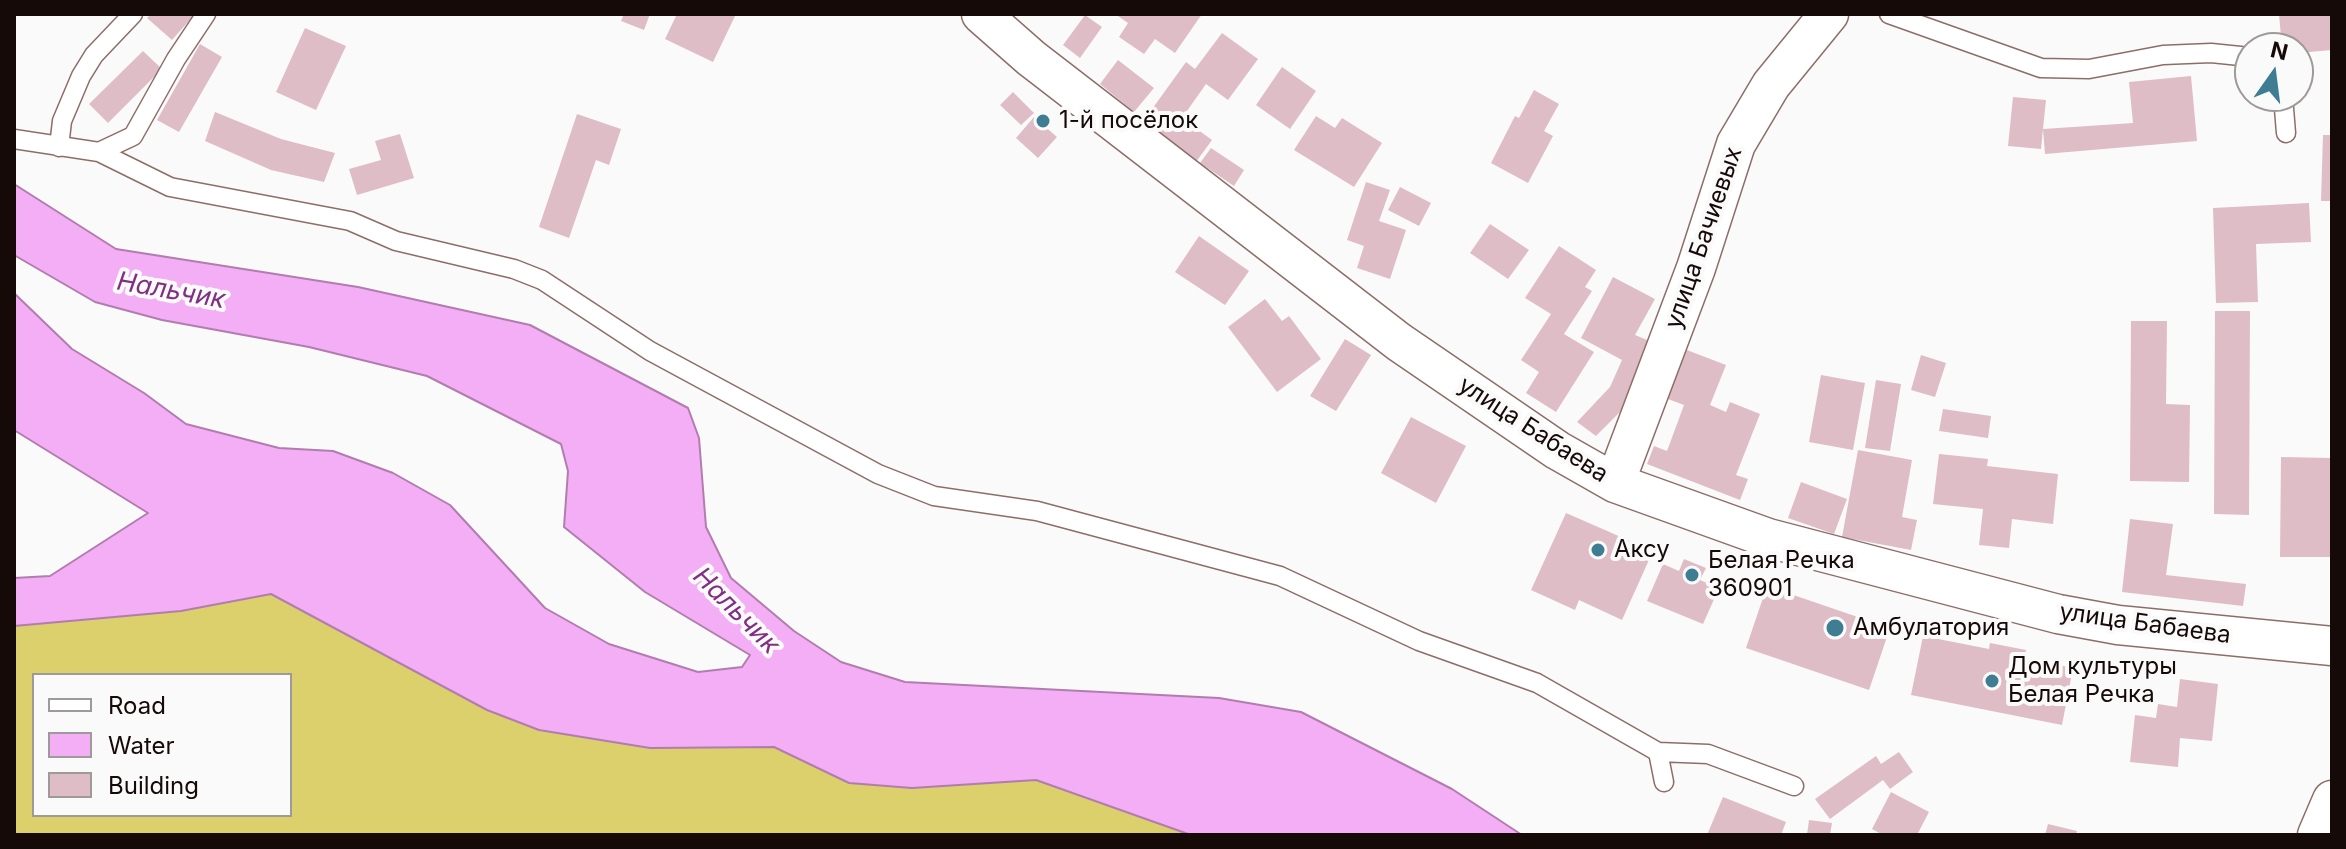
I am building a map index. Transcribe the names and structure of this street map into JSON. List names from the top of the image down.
{
  "streets": {
    "street": ["улица Бачиевых", "улица Бабаева"]
  },
  "crossings": [
    ["улица Бачиевых", "улица Бабаева"]
  ],
  "water": ["Нальчик"],
  "places": [
    "1-й посёлок",
    "Аксу",
    "Белая Речка 360901",
    "Амбулатория",
    "Дом культуры Белая Речка"
  ],
  "legend": ["Road", "Water", "Building"],
  "north": "top"
}
